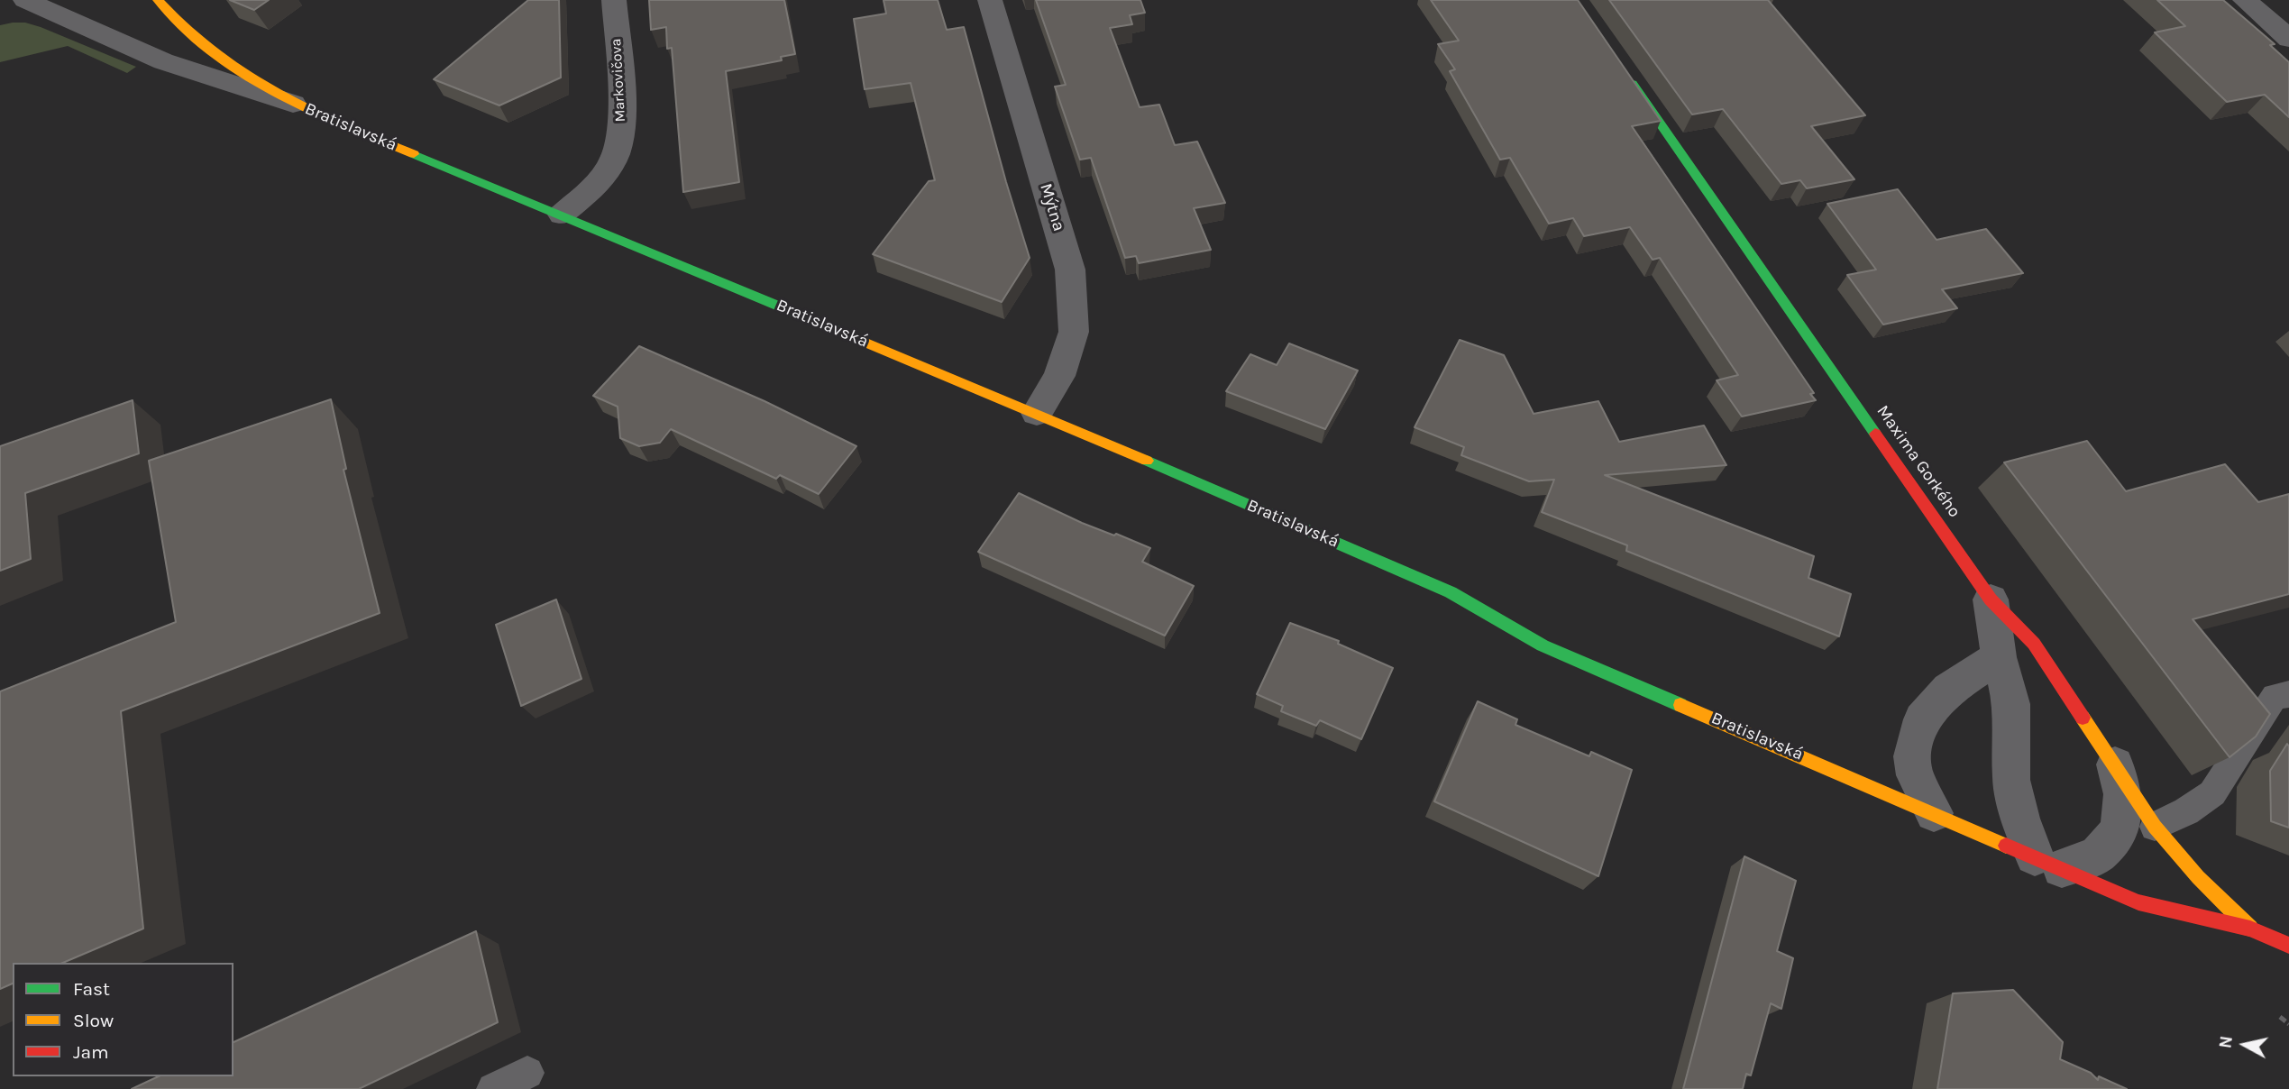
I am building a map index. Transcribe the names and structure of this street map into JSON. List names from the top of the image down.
{
  "streets": {
    "main road": ["Bratislavská", "Maxima Gorkého"],
    "street": ["Markovičova", "Mýtna"]
  },
  "crossings": [
    ["Markovičova", "Bratislavská"],
    ["Bratislavská", "Mýtna"],
    ["Bratislavská", "Maxima Gorkého"]
  ],
  "legend": ["Fast", "Slow", "Jam"],
  "north": "left"
}
